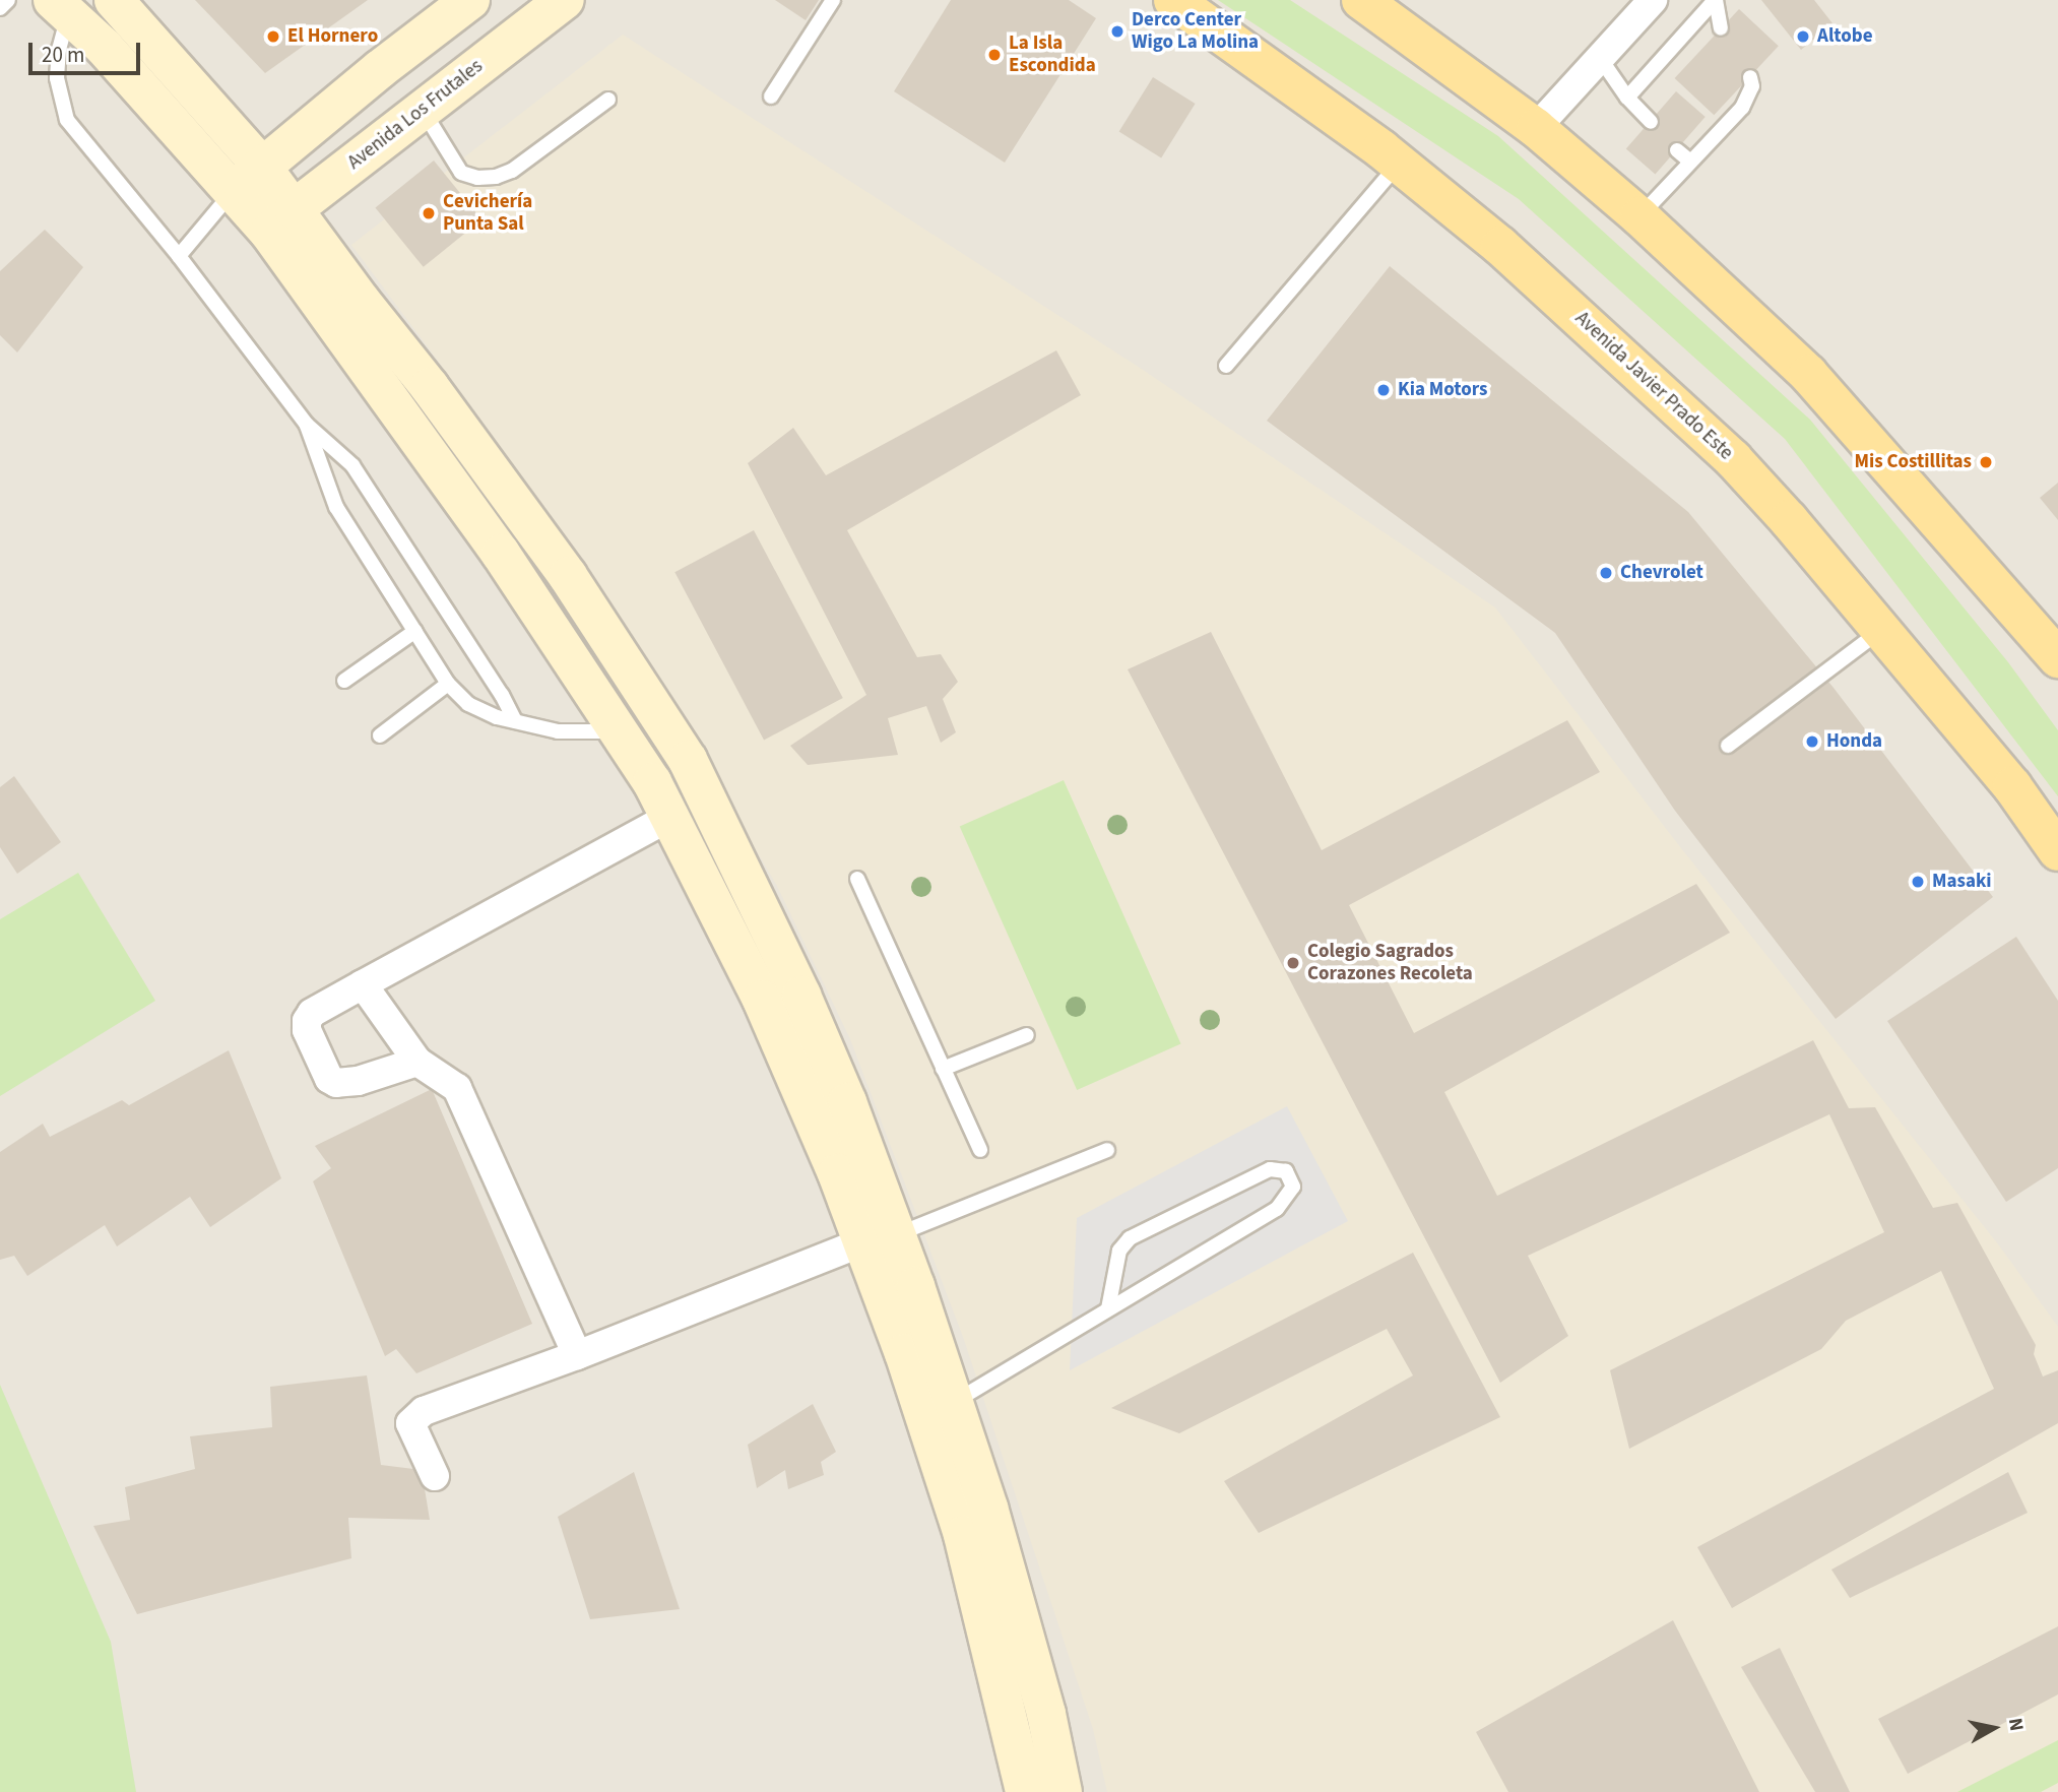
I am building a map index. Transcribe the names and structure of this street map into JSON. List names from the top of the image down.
{
  "streets": {
    "main road": ["Avenida Los Frutales", "Avenida Javier Prado Este"]
  },
  "places": [
    "Derco Center Wigo La Molina",
    "El Hornero",
    "Altobe",
    "La Isla Escondida",
    "Cevichería Punta Sal",
    "Kia Motors",
    "Mis Costillitas",
    "Chevrolet",
    "Honda",
    "Masaki",
    "Colegio Sagrados Corazones Recoleta"
  ],
  "scale_bar": "20 m",
  "north": "right"
}
